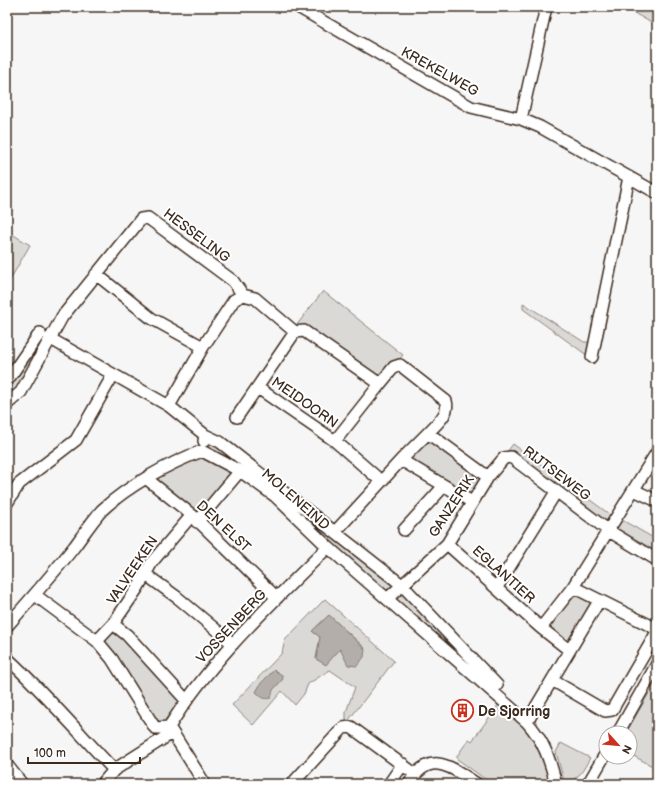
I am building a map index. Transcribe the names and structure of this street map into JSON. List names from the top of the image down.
{
  "streets": {
    "street": [
      "KREKELWEG",
      "HESSELING",
      "MEIDOORN",
      "RIJTSEWEG",
      "MOLENEIND",
      "GANZERIK",
      "DEN ELST",
      "VALVEEKEN",
      "EGLANTIER",
      "VOSSENBERG"
    ]
  },
  "crossings": [
    ["HESSELING", "MOLENEIND"],
    ["RIJTSEWEG", "GANZERIK"],
    ["MOLENEIND", "GANZERIK"],
    ["MOLENEIND", "VALVEEKEN"],
    ["MOLENEIND", "VOSSENBERG"],
    ["GANZERIK", "EGLANTIER"],
    ["DEN ELST", "VALVEEKEN"],
    ["DEN ELST", "VOSSENBERG"]
  ],
  "places": {
    "building": ["De Sjorring"]
  },
  "scale_bar": "100 m",
  "north": "bottom right"
}
